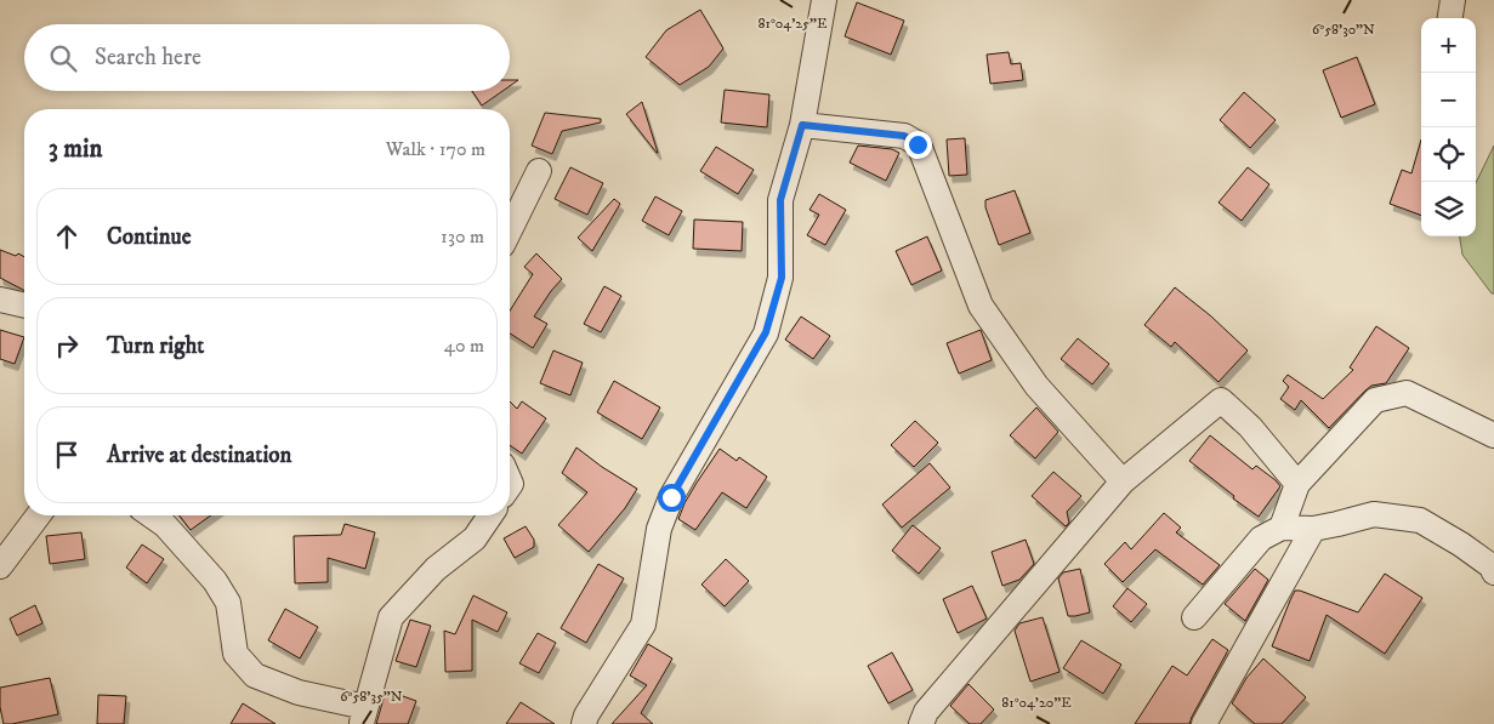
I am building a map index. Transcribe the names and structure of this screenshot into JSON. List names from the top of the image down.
{
  "page": {
    "map_buttons": ["+", "−"],
    "search": "Search here",
    "heading": ["3 min", "Walk · 170 m"],
    "list": [
      ["Continue", "130 m"],
      ["Turn right", "40 m"],
      "Arrive at destination"
    ]
  },
  "coordinates": [
    "81°04'25\"E",
    "6°58'30\"N",
    "6°58'35\"N",
    "81°04'20\"E"
  ]
}
